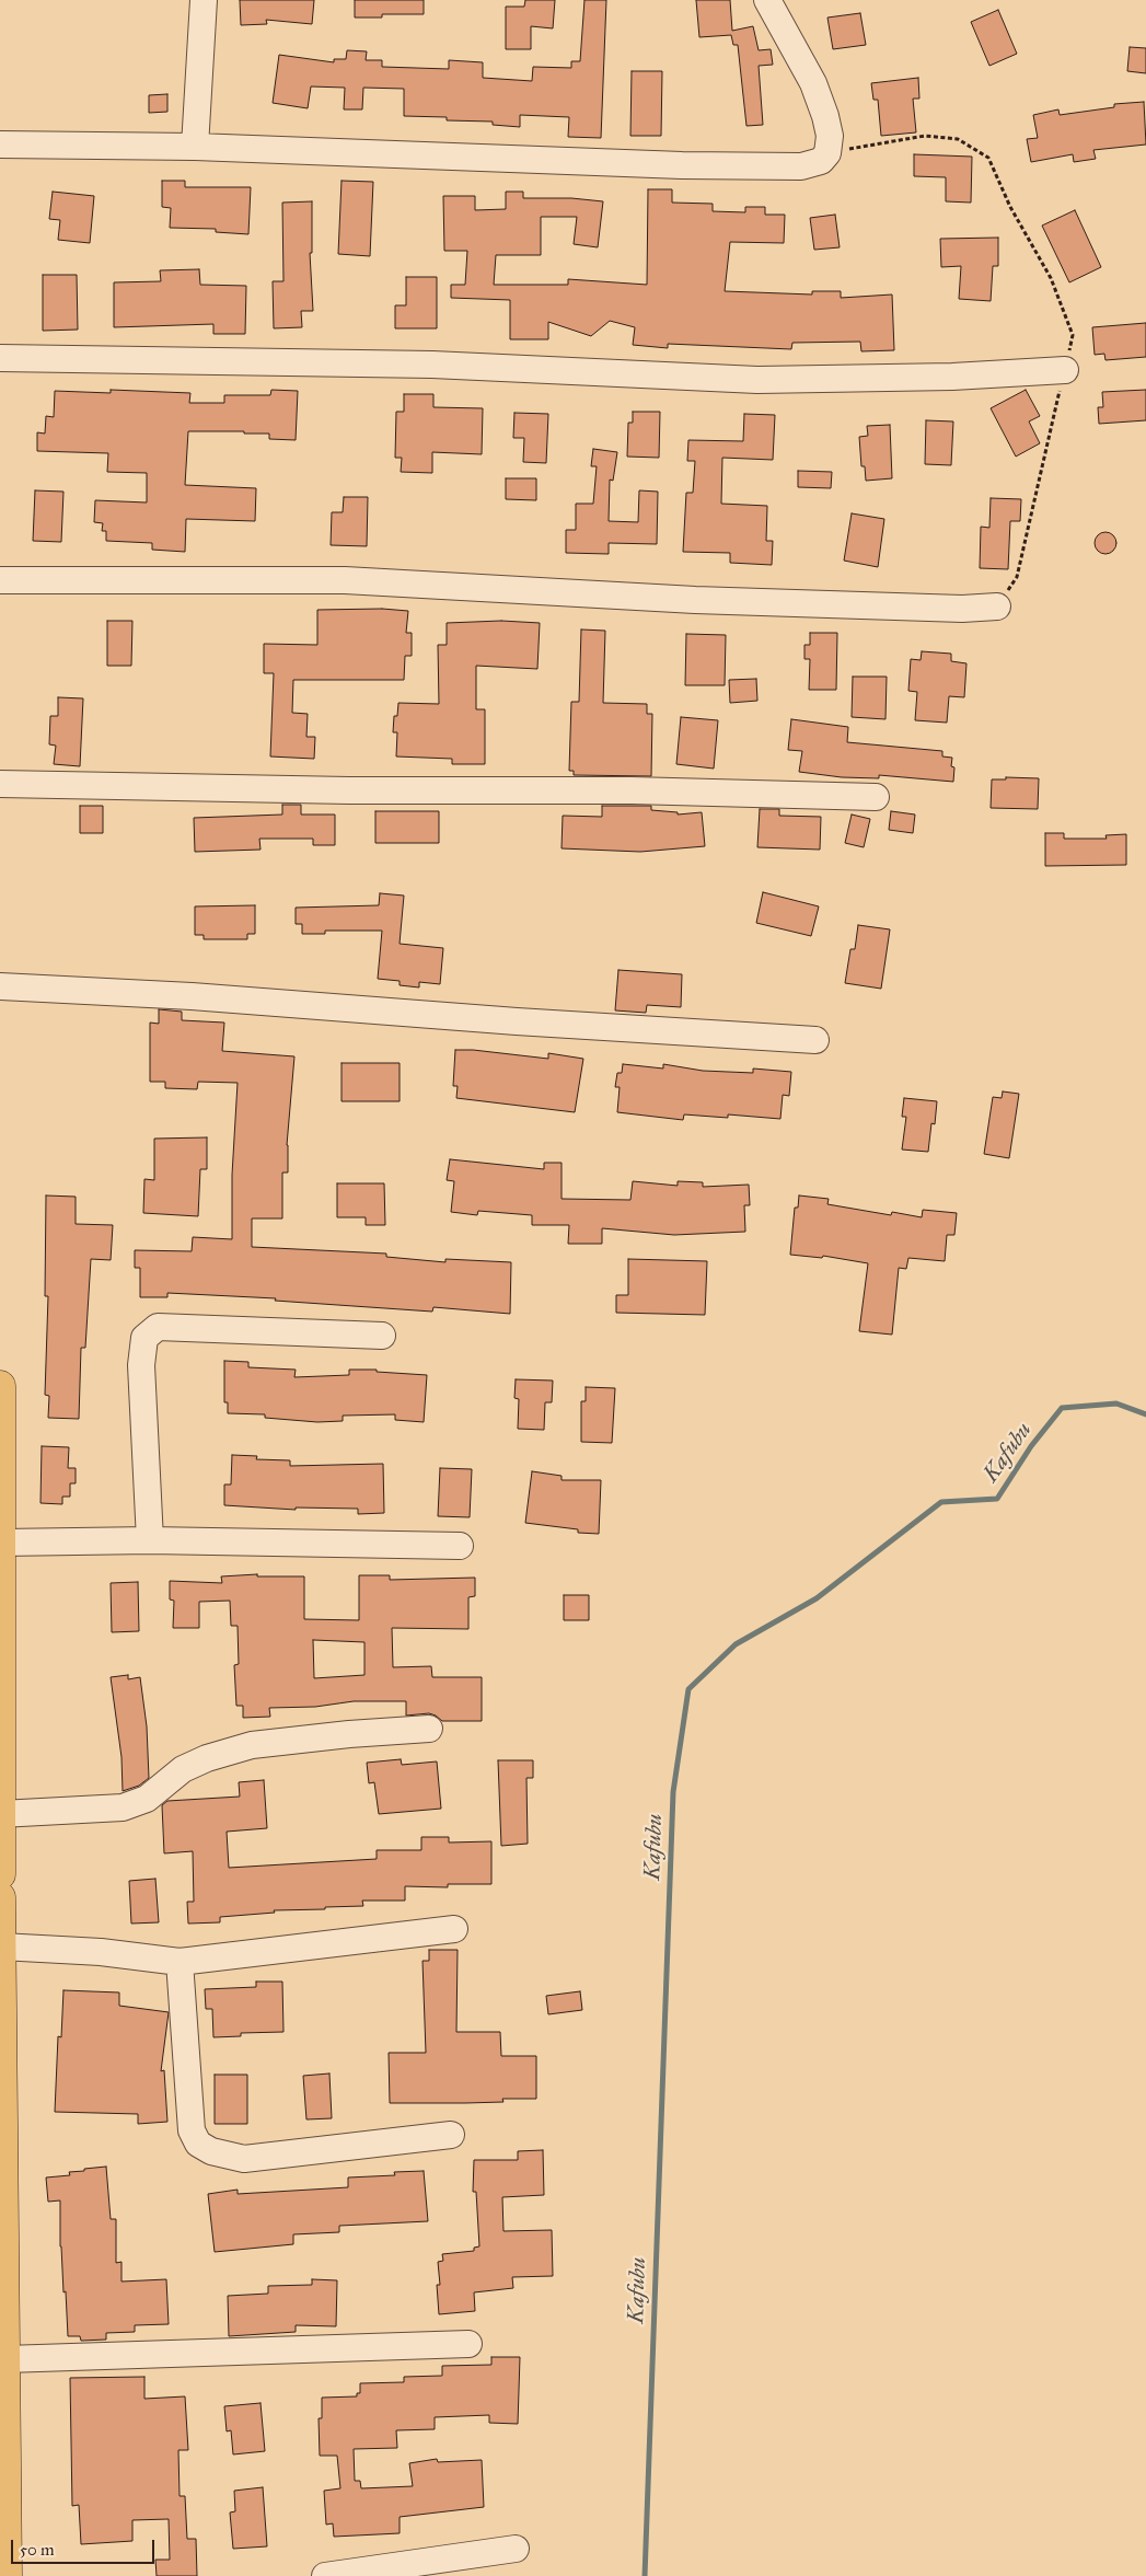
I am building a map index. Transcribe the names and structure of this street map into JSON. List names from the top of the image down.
{
  "water": ["Kafubu"],
  "scale_bar": "50 m"
}
